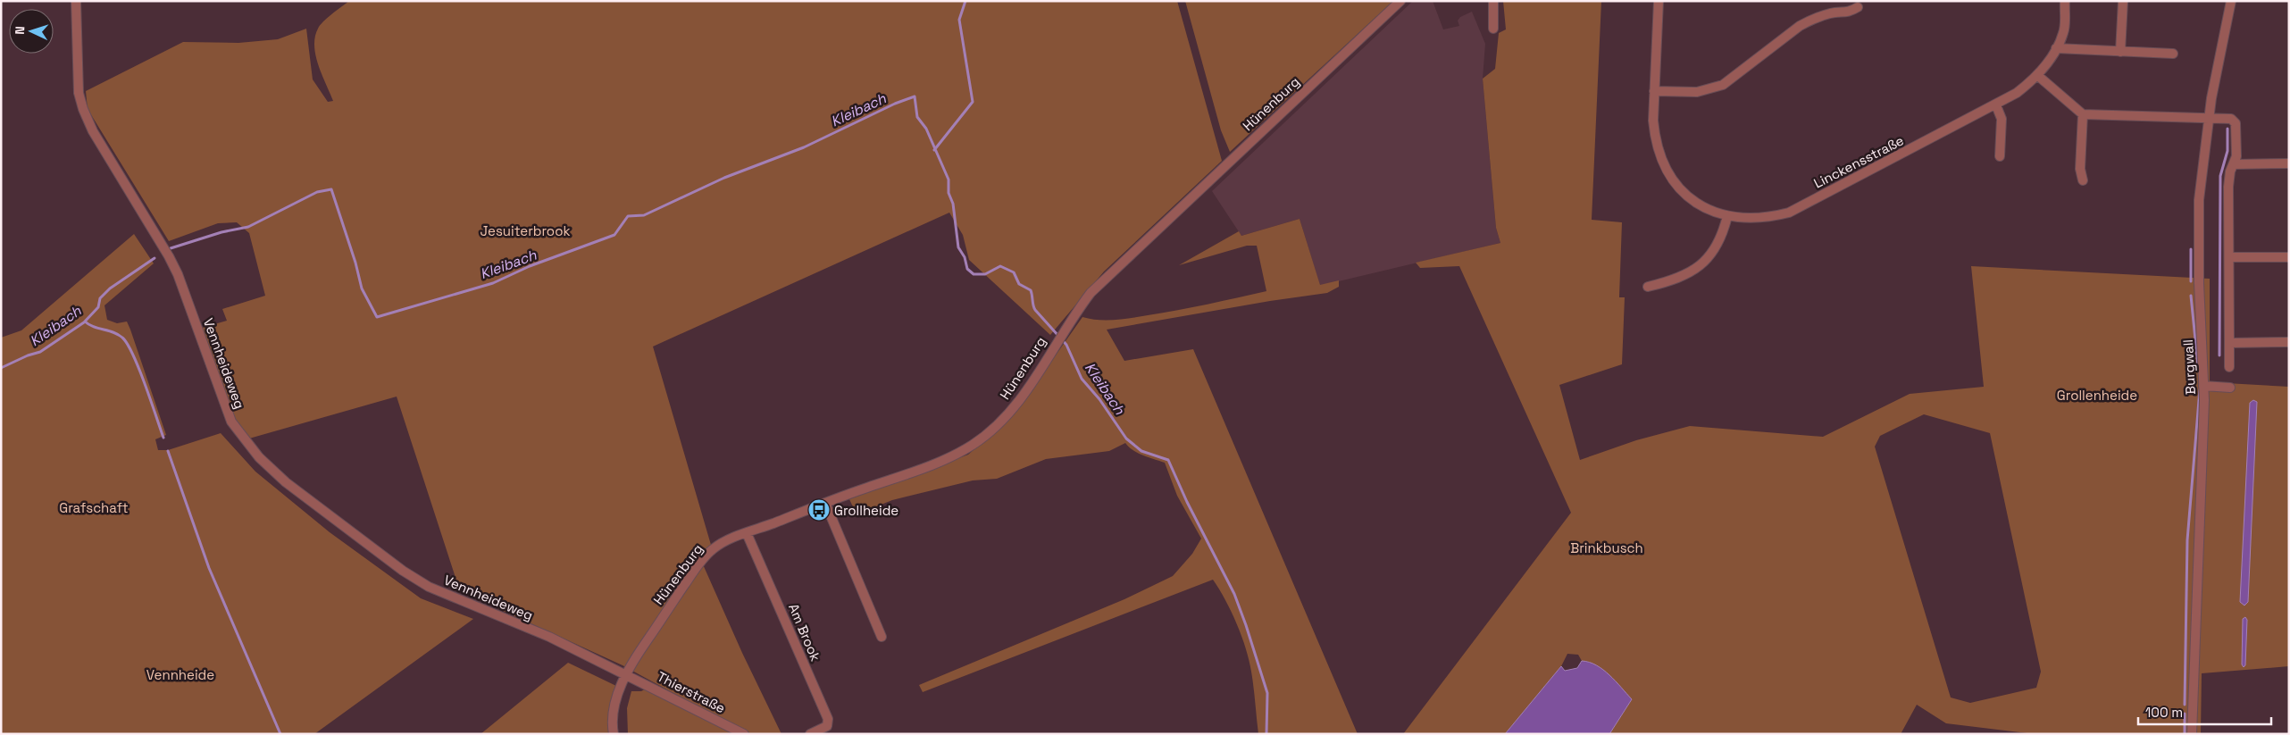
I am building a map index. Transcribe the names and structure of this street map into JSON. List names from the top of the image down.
{
  "streets": {
    "street": [
      "Hünenburg",
      "Linckensstraße",
      "Vennheideweg",
      "Burgwall",
      "Am Brook",
      "Thierstraße"
    ]
  },
  "crossings": [
    ["Hünenburg", "Vennheideweg"],
    ["Hünenburg", "Am Brook"],
    ["Hünenburg", "Thierstraße"],
    ["Vennheideweg", "Thierstraße"]
  ],
  "water": ["Kleibach"],
  "parks": [
    "Jesuiterbrook",
    "Grollenheide",
    "Grafschaft",
    "Brinkbusch",
    "Vennheide"
  ],
  "places": {
    "bus stop": ["Grollheide"]
  },
  "scale_bar": "100 m",
  "north": "left"
}
